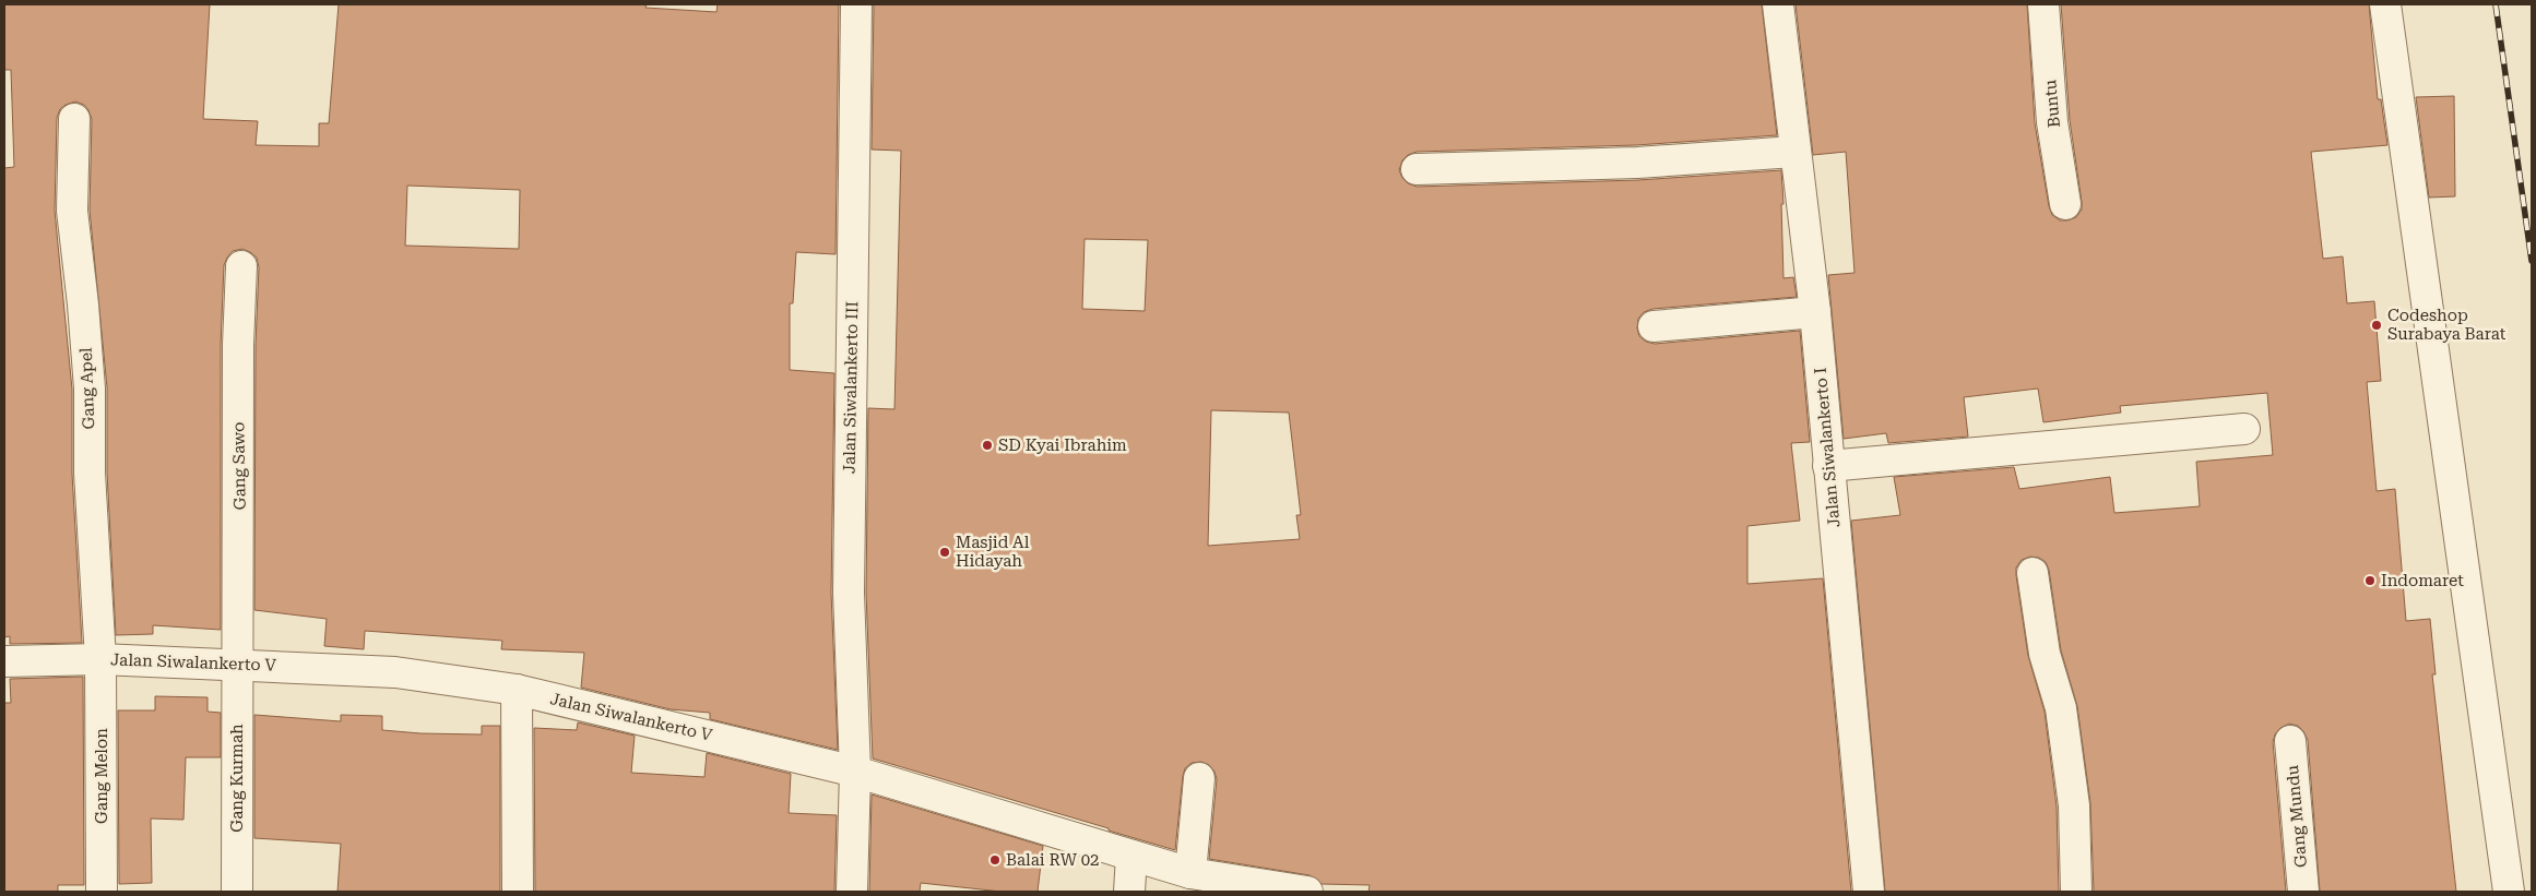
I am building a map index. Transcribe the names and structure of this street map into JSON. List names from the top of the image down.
{
  "streets": {
    "street": [
      "Buntu",
      "Jalan Siwalankerto III",
      "Gang Apel",
      "Jalan Siwalankerto I",
      "Gang Sawo",
      "Jalan Siwalankerto V",
      "Gang Melon",
      "Gang Kurmah",
      "Gang Mundu"
    ]
  },
  "crossings": [
    ["Jalan Siwalankerto III", "Jalan Siwalankerto V"],
    ["Gang Apel", "Jalan Siwalankerto V"],
    ["Gang Apel", "Gang Melon"],
    ["Gang Sawo", "Jalan Siwalankerto V"],
    ["Gang Sawo", "Gang Kurmah"],
    ["Jalan Siwalankerto V", "Gang Melon"],
    ["Jalan Siwalankerto V", "Gang Kurmah"]
  ],
  "places": [
    "Codeshop Surabaya Barat",
    "SD Kyai Ibrahim",
    "Masjid Al Hidayah",
    "Indomaret",
    "Balai RW 02"
  ]
}
